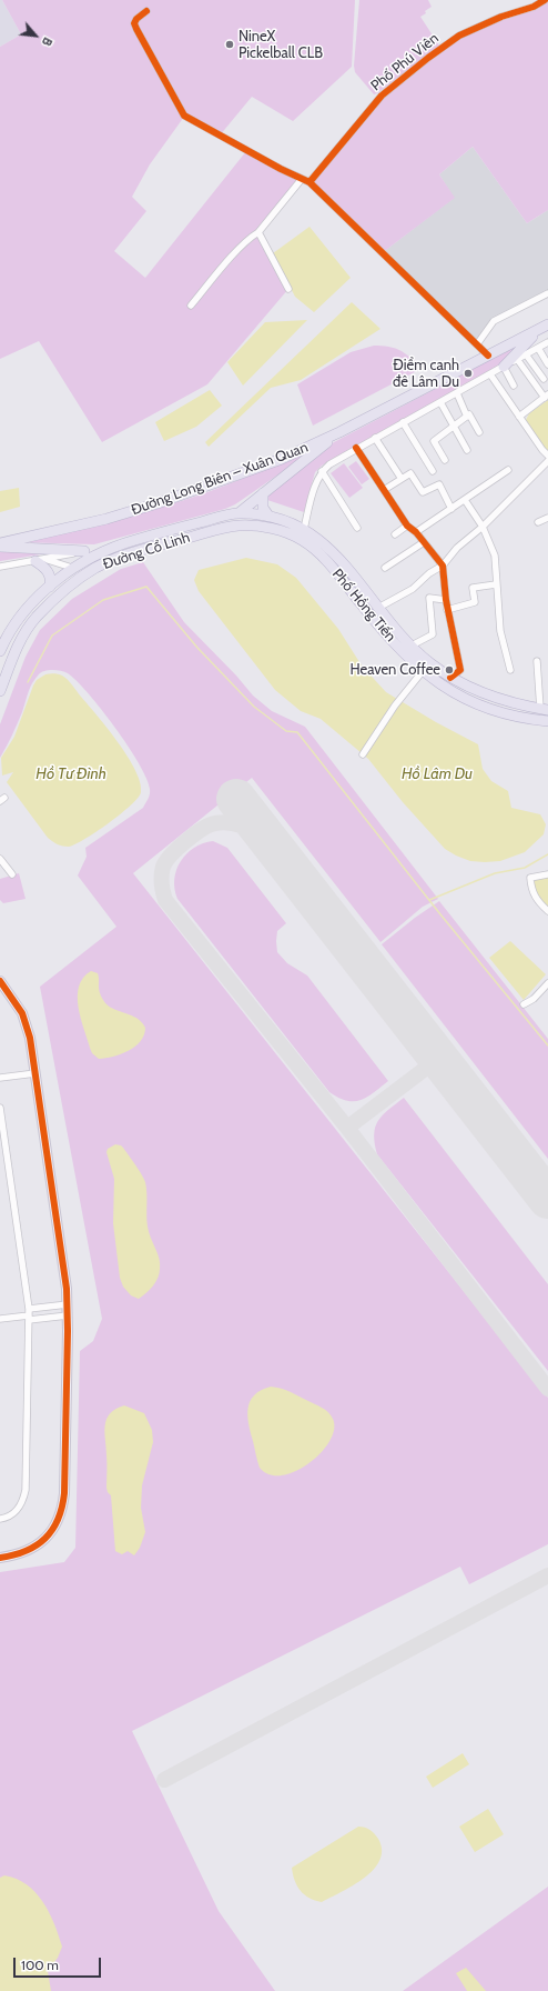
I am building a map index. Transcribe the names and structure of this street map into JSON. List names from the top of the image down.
{
  "streets": {
    "main road": ["Đường Long Biên – Xuân Quan", "Đường Cổ Linh", "Phố Hồng Tiến"],
    "street": ["Phố Phú Viên"]
  },
  "crossings": [
    ["Đường Cổ Linh", "Phố Hồng Tiến"]
  ],
  "water": ["Hồ Tư Đình", "Hồ Lâm Du"],
  "places": ["NineX Pickelball CLB", "Điểm canh đê Lâm Du", "Heaven Coffee"],
  "scale_bar": "100 m",
  "north": "bottom right"
}
